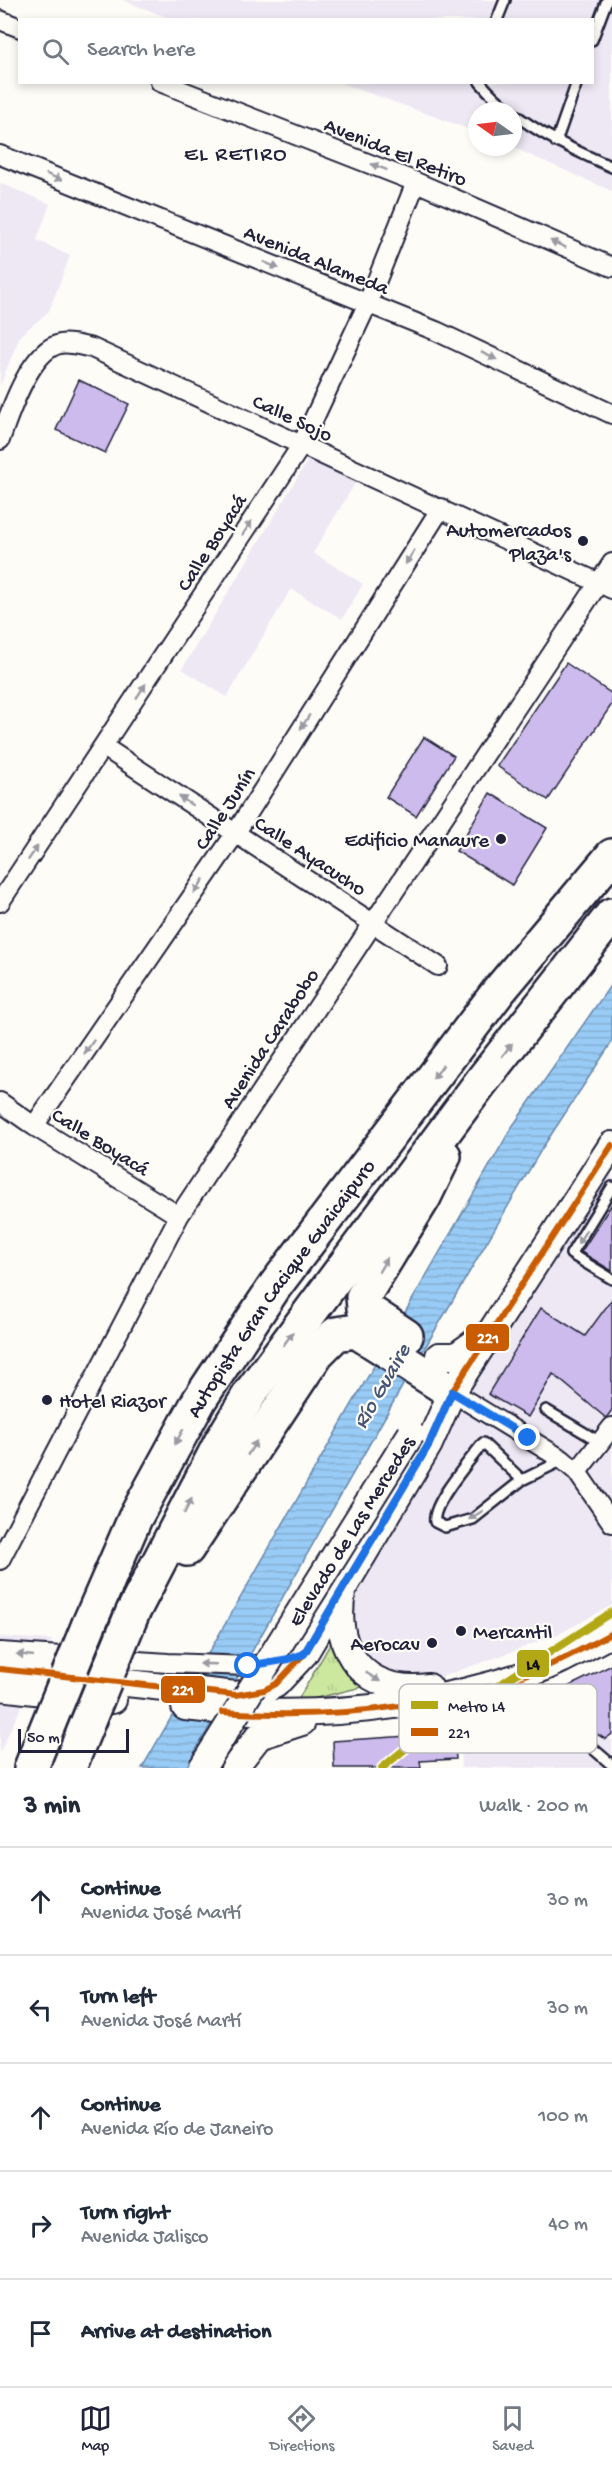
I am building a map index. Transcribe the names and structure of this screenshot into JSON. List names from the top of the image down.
{
  "streets": {
    "highway": ["Autopista Gran Cacique Guaicaipuro"],
    "street": [
      "Avenida El Retiro",
      "Avenida Alameda",
      "Calle Sojo",
      "Calle Boyacá",
      "Calle Junín",
      "Calle Ayacucho",
      "Avenida Carabobo",
      "Elevado de Las Mercedes"
    ]
  },
  "crossings": [
    ["Avenida El Retiro", "Calle Boyacá"],
    ["Avenida Alameda", "Calle Boyacá"],
    ["Calle Sojo", "Calle Boyacá"],
    ["Calle Sojo", "Calle Junín"],
    ["Calle Sojo", "Avenida Carabobo"],
    ["Calle Boyacá", "Calle Junín"],
    ["Calle Boyacá", "Calle Ayacucho"],
    ["Calle Boyacá", "Avenida Carabobo"],
    ["Calle Junín", "Calle Ayacucho"],
    ["Calle Ayacucho", "Avenida Carabobo"]
  ],
  "one_way": [
    "Avenida El Retiro",
    "Avenida Alameda",
    "Calle Boyacá",
    "Calle Junín",
    "Calle Ayacucho"
  ],
  "districts": ["EL RETIRO"],
  "water": ["Río Guaire"],
  "places": [
    "Automercados Plaza's",
    "Edificio Manaure",
    "Hotel Riazor",
    "Mercantil",
    "Aerocav"
  ],
  "lines": ["transit line 221", "metro line L4"],
  "legend": ["Metro L4", "221"],
  "scale_bar": "50 m",
  "north": "left",
  "page": {
    "search": "Search here",
    "scale": "50 m",
    "heading": ["3 min", "Walk · 200 m"],
    "list": [
      ["Continue", "Avenida José Martí", "30 m"],
      ["Turn left", "Avenida José Martí", "30 m"],
      ["Continue", "Avenida Río de Janeiro", "100 m"],
      ["Turn right", "Avenida Jalisco", "40 m"],
      "Arrive at destination"
    ],
    "nav": ["Map", "Directions", "Saved"]
  }
}
